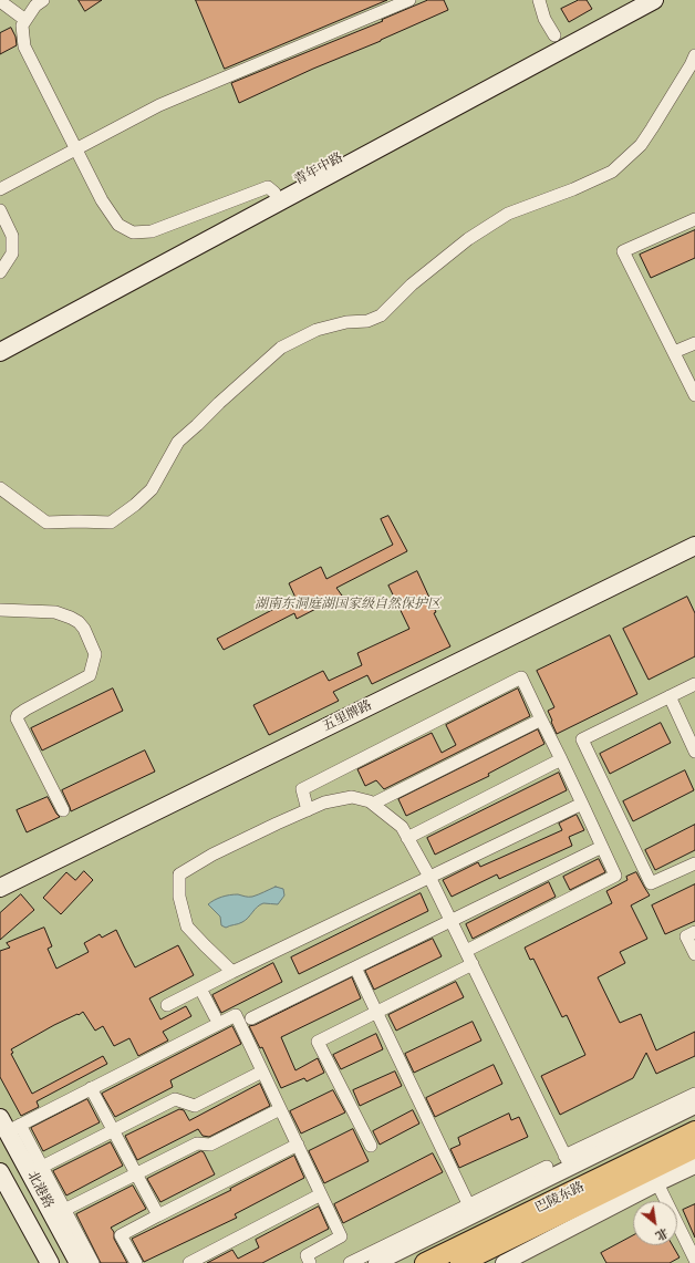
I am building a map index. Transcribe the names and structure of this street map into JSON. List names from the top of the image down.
{
  "streets": {
    "main road": [
      "青年中路",
      "五里牌路",
      "北港路",
      "巴陵东路"
    ]
  },
  "parks": ["湖南东洞庭湖国家级自然保护区"],
  "north": "bottom right"
}
